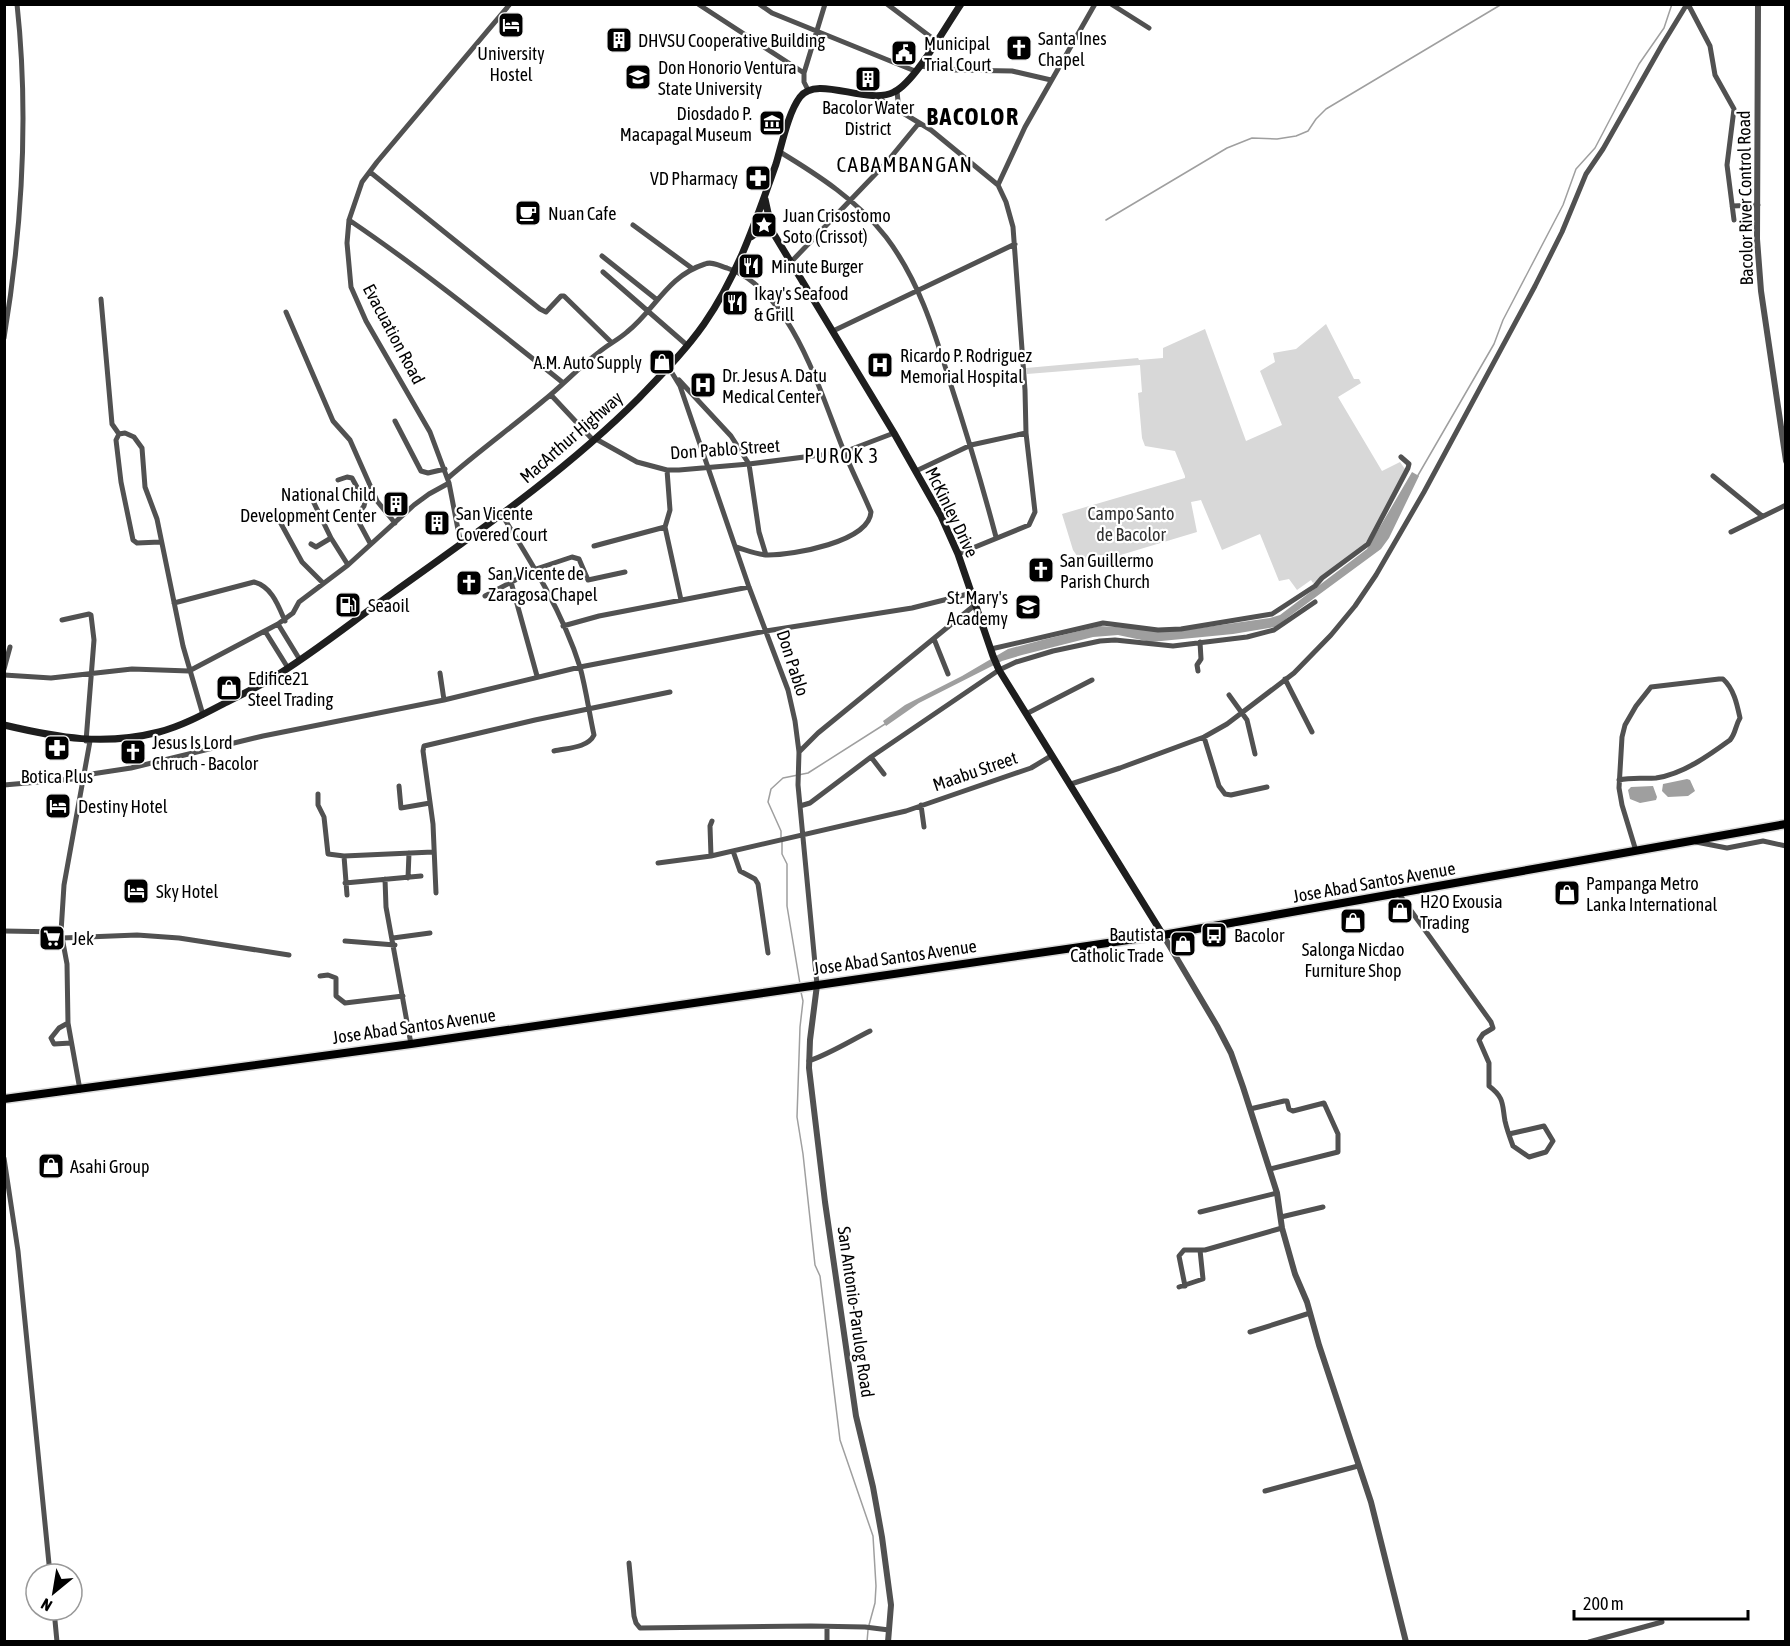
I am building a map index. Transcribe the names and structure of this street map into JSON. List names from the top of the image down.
{
  "streets": {
    "highway": ["Jose Abad Santos Avenue"],
    "main road": ["MacArthur Highway", "McKinley Drive"],
    "street": [
      "Bacolor River Control Road",
      "Evacuation Road",
      "Don Pablo Street",
      "Don Pablo",
      "Maabu Street",
      "San Antonio-Parulog Road"
    ]
  },
  "crossings": [
    ["Evacuation Road", "MacArthur Highway"],
    ["MacArthur Highway", "Don Pablo Street"],
    ["MacArthur Highway", "McKinley Drive"],
    ["MacArthur Highway", "Don Pablo"],
    ["Don Pablo Street", "McKinley Drive"],
    ["Don Pablo Street", "Don Pablo"],
    ["McKinley Drive", "Maabu Street"],
    ["McKinley Drive", "Jose Abad Santos Avenue"],
    ["Don Pablo", "Maabu Street"],
    ["Don Pablo", "Jose Abad Santos Avenue"],
    ["Don Pablo", "San Antonio-Parulog Road"],
    ["Jose Abad Santos Avenue", "San Antonio-Parulog Road"]
  ],
  "districts": ["BACOLOR", "CABAMBANGAN", "PUROK 3"],
  "parks": ["Campo Santo de Bacolor"],
  "places": {
    "hotel": ["University Hostel", "Destiny Hotel", "Sky Hotel"],
    "building": [
      "DHVSU Cooperative Building",
      "Bacolor Water District",
      "National Child Development Center",
      "San Vicente Covered Court"
    ],
    "church": [
      "Santa Ines Chapel",
      "San Guillermo Parish Church",
      "San Vicente de Zaragosa Chapel",
      "Jesus Is Lord Chruch - Bacolor"
    ],
    "public building": ["Municipal Trial Court"],
    "school or university": ["Don Honorio Ventura State University", "St. Mary's Academy"],
    "museum": ["Diosdado P. Macapagal Museum"],
    "pharmacy": ["VD Pharmacy", "Botica Plus"],
    "cafe": ["Nuan Cafe"],
    "place": ["Juan Crisostomo Soto (Crissot)"],
    "restaurant": ["Minute Burger", "Ikay's Seafood & Grill"],
    "shop": [
      "A.M. Auto Supply",
      "Edifice21 Steel Trading",
      "Pampanga Metro Lanka International",
      "H2O Exousia Trading",
      "Salonga Nicdao Furniture Shop",
      "Bautista Catholic Trade",
      "Asahi Group"
    ],
    "hospital": ["Ricardo P. Rodriguez Memorial Hospital", "Dr. Jesus A. Datu Medical Center"],
    "fuel station": ["Seaoil"],
    "bus stop": ["Bacolor"],
    "supermarket": ["Jek"]
  },
  "scale_bar": "200 m",
  "north": "bottom left"
}
